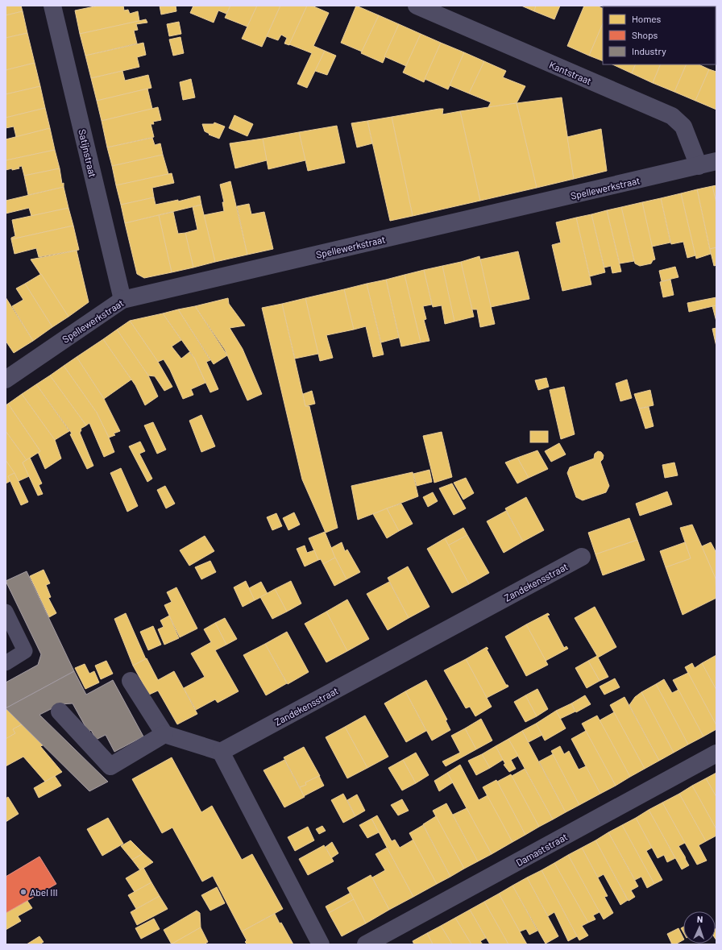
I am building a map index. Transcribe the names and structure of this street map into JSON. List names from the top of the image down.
{
  "streets": {
    "street": [
      "Kantstraat",
      "Satijnstraat",
      "Spellewerkstraat",
      "Zandekensstraat",
      "Damaststraat"
    ]
  },
  "crossings": [
    ["Kantstraat", "Spellewerkstraat"],
    ["Satijnstraat", "Spellewerkstraat"]
  ],
  "places": ["Abel III"],
  "legend": ["Homes", "Shops", "Industry"],
  "north": "top"
}
